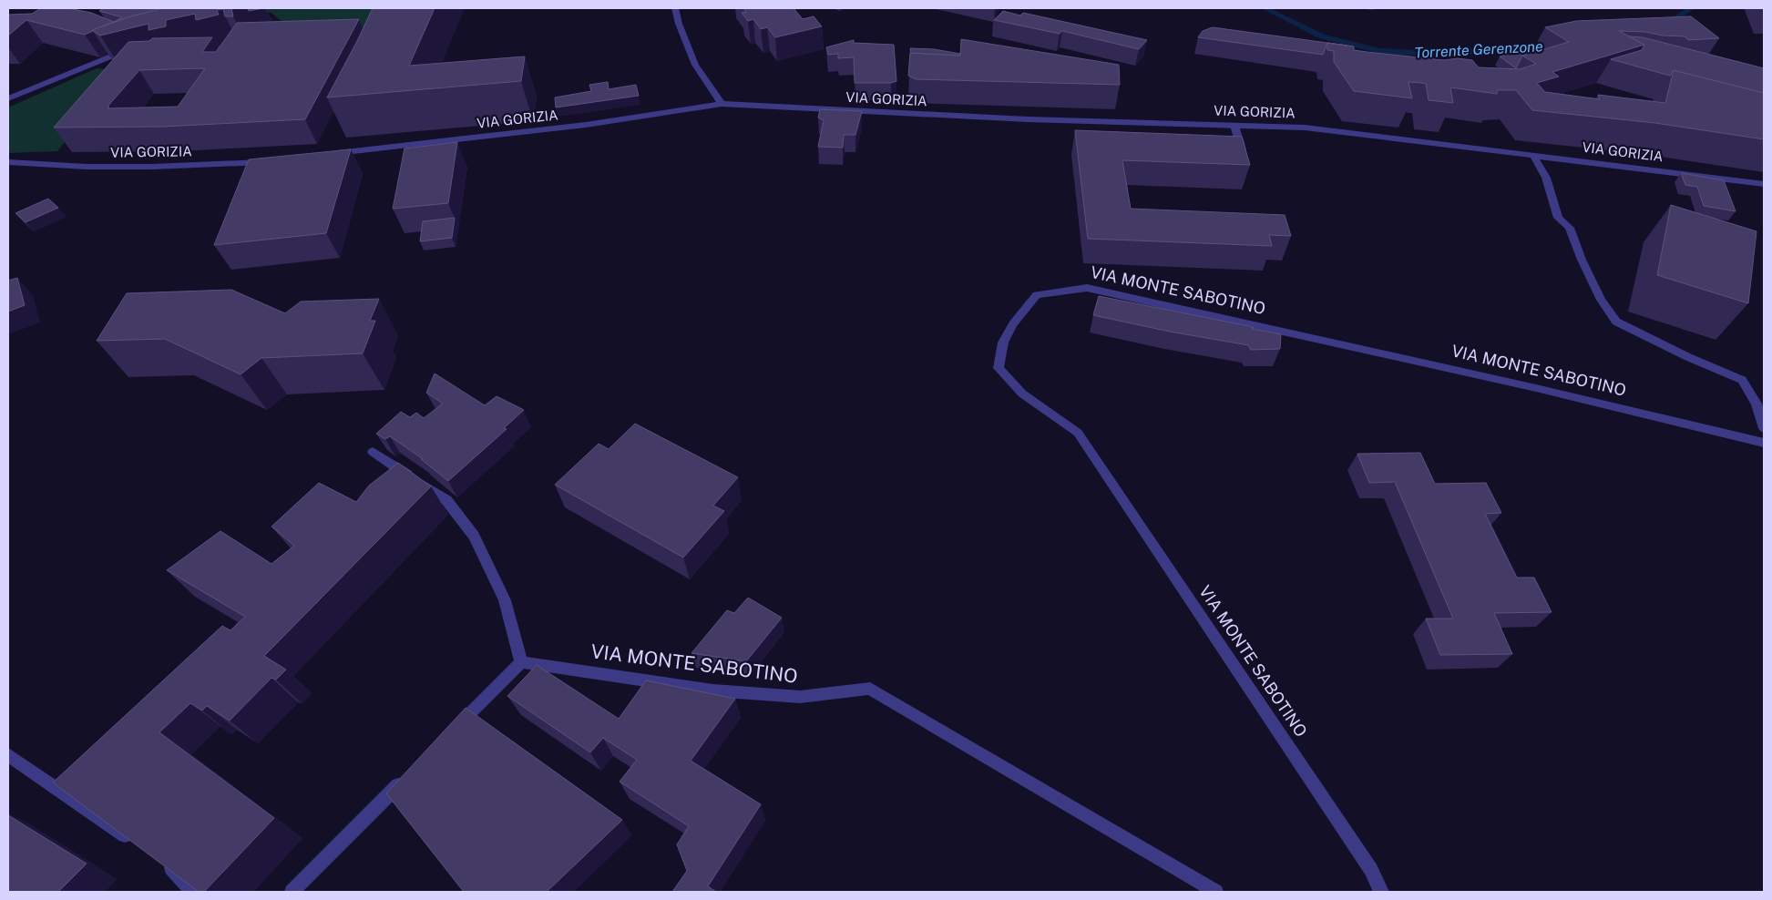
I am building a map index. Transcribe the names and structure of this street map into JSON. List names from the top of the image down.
{
  "streets": {
    "street": ["VIA GORIZIA", "VIA MONTE SABOTINO"]
  },
  "water": ["Torrente Gerenzone"]
}
